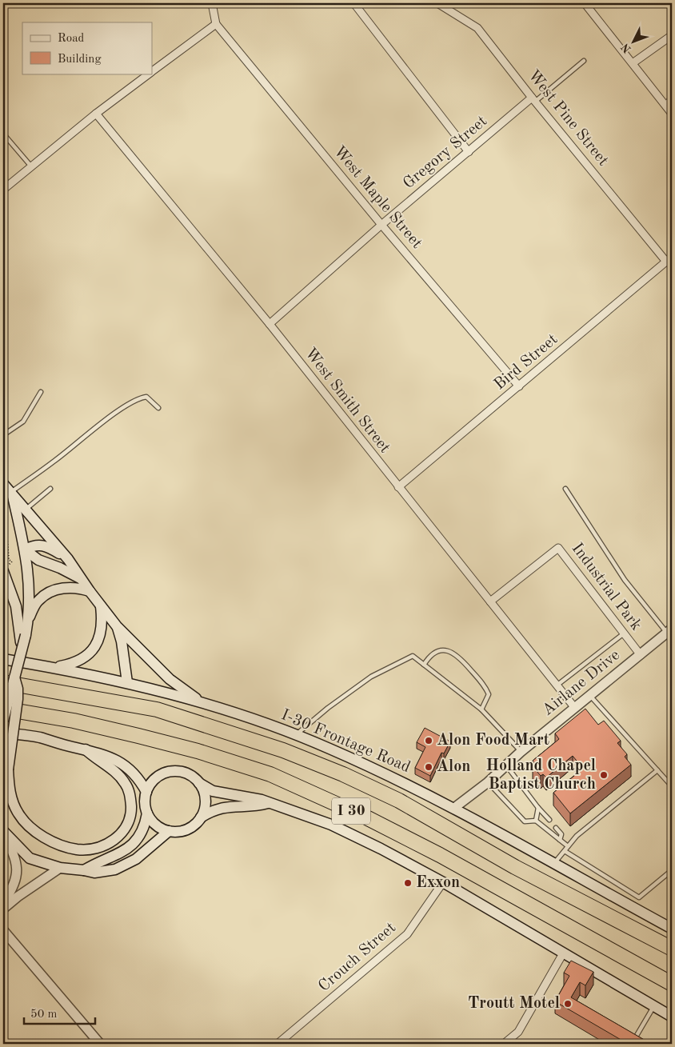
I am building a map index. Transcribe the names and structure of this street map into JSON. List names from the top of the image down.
{
  "streets": {
    "highway": ["I 30"],
    "main road": ["I-30 Frontage Road"],
    "street": [
      "West Pine Street",
      "Gregory Street",
      "West Maple Street",
      "Bird Street",
      "West Smith Street",
      "Industrial Park",
      "Airlane Drive",
      "Crouch Street"
    ]
  },
  "crossings": [
    ["West Pine Street", "Gregory Street"],
    ["West Pine Street", "Bird Street"],
    ["Gregory Street", "West Maple Street"],
    ["Gregory Street", "West Smith Street"],
    ["West Maple Street", "Bird Street"],
    ["Bird Street", "West Smith Street"],
    ["West Smith Street", "Industrial Park"],
    ["West Smith Street", "Airlane Drive"],
    ["Industrial Park", "Airlane Drive"],
    ["Airlane Drive", "I-30 Frontage Road"]
  ],
  "places": [
    "Alon Food Mart",
    "Alon",
    "Holland Chapel Baptist Church",
    "Exxon",
    "Troutt Motel"
  ],
  "legend": ["Road", "Building"],
  "scale_bar": "50 m",
  "north": "bottom left"
}
